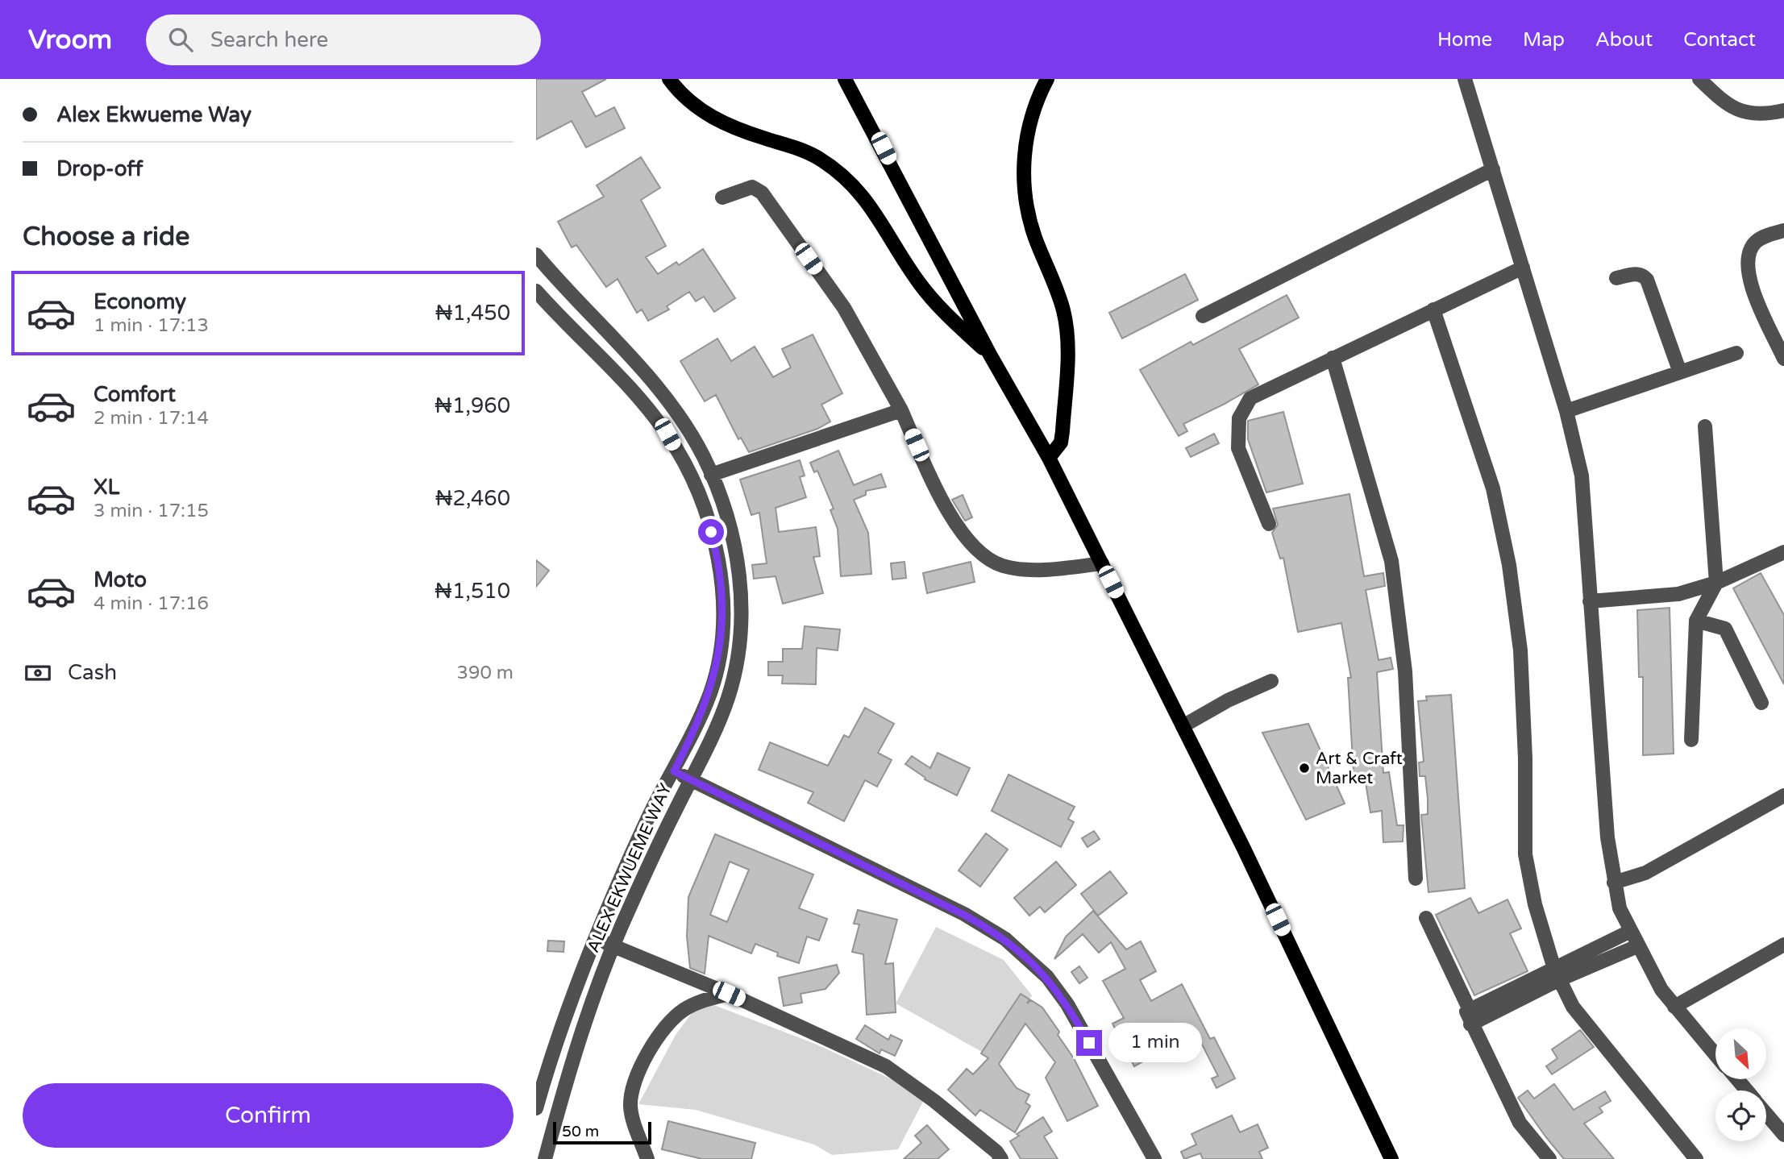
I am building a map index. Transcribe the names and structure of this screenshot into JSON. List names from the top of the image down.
{
  "streets": {
    "street": ["ALEX EKWUEME WAY"]
  },
  "places": ["Art & Craft Market"],
  "scale_bar": "50 m",
  "north": "bottom right",
  "page": {
    "header": "Vroom",
    "search": "Search here",
    "nav": [
      "Home",
      "Map",
      "About",
      "Contact"
    ],
    "banner": ["Alex Ekwueme Way", "Drop-off"],
    "heading": "Choose a ride",
    "list": [
      {
        "name": "Economy",
        "note": "1 min · 17:13",
        "value": "₦1,450"
      },
      {
        "name": "Comfort",
        "note": "2 min · 17:14",
        "value": "₦1,960"
      },
      {
        "name": "XL",
        "note": "3 min · 17:15",
        "value": "₦2,460"
      },
      {
        "name": "Moto",
        "note": "4 min · 17:16",
        "value": "₦1,510"
      }
    ],
    "pay": ["Cash", "390 m"],
    "bubble": "1 min",
    "buttons": "Confirm",
    "scale": "50 m"
  }
}
